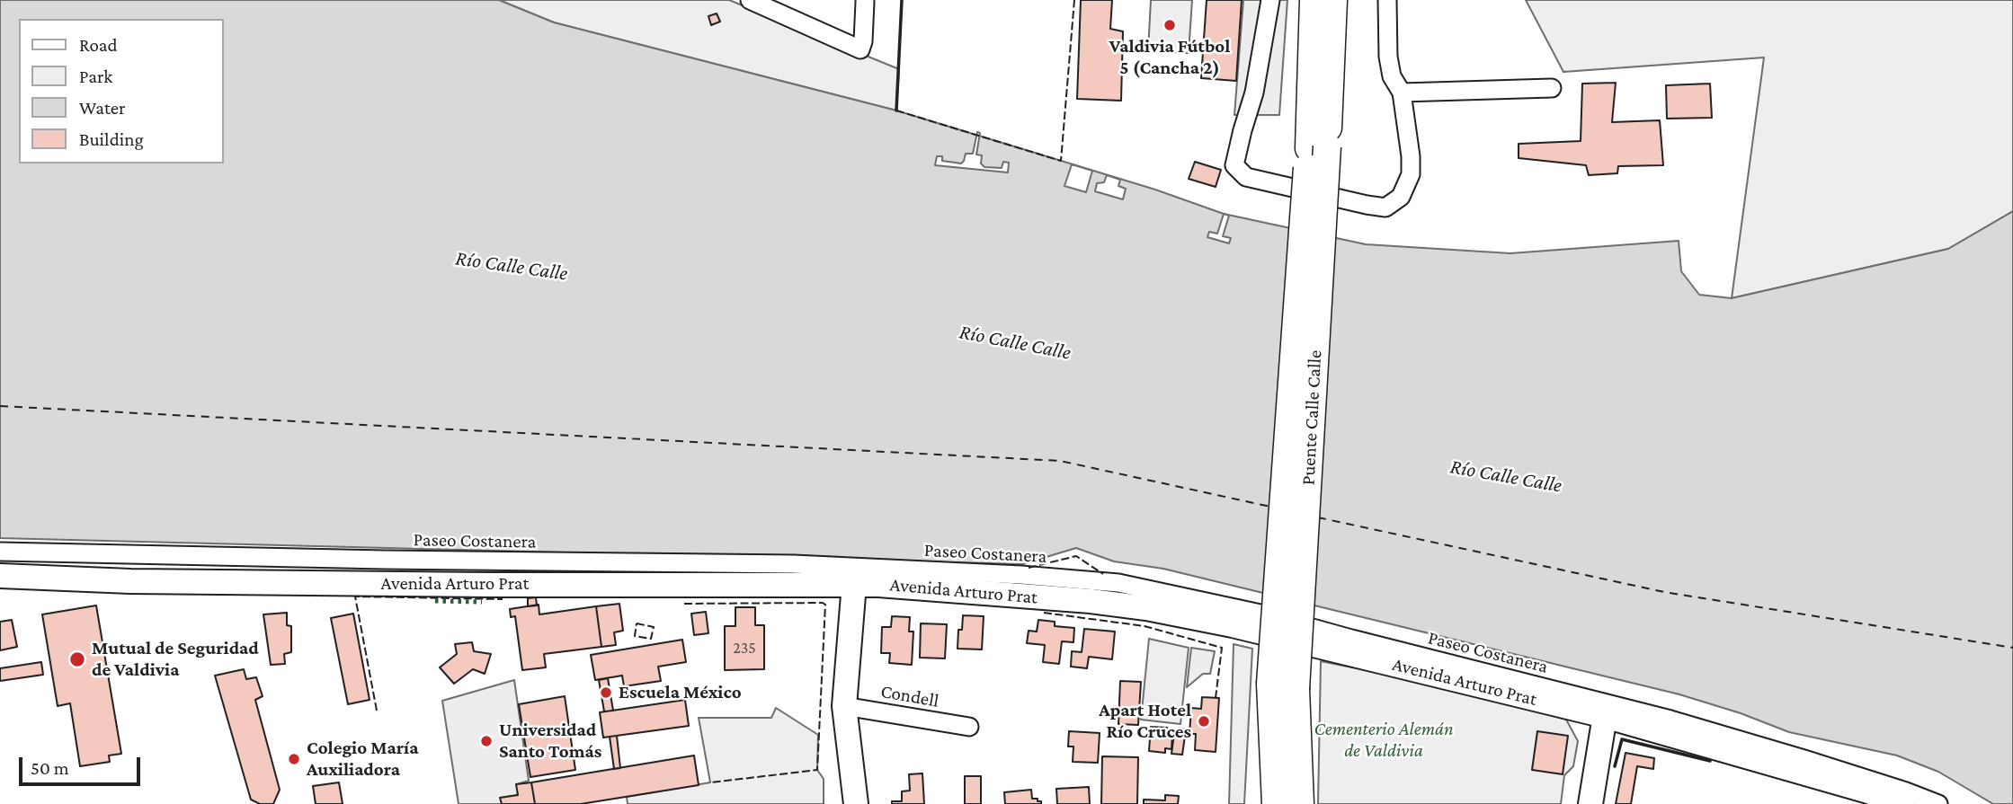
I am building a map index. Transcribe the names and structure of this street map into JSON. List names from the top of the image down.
{
  "streets": {
    "highway": ["Puente Calle Calle"],
    "main road": ["Avenida Arturo Prat"],
    "street": ["Paseo Costanera", "Condell"]
  },
  "water": ["Río Calle Calle"],
  "parks": ["Cementerio Alemán de Valdivia"],
  "places": [
    "Valdivia Fútbol 5 (Cancha 2)",
    "Mutual de Seguridad de Valdivia",
    "Escuela México",
    "Apart Hotel Río Cruces",
    "Universidad Santo Tomás",
    "Colegio María Auxiliadora"
  ],
  "house_numbers": ["235"],
  "legend": [
    "Road",
    "Park",
    "Water",
    "Building"
  ],
  "scale_bar": "50 m"
}
